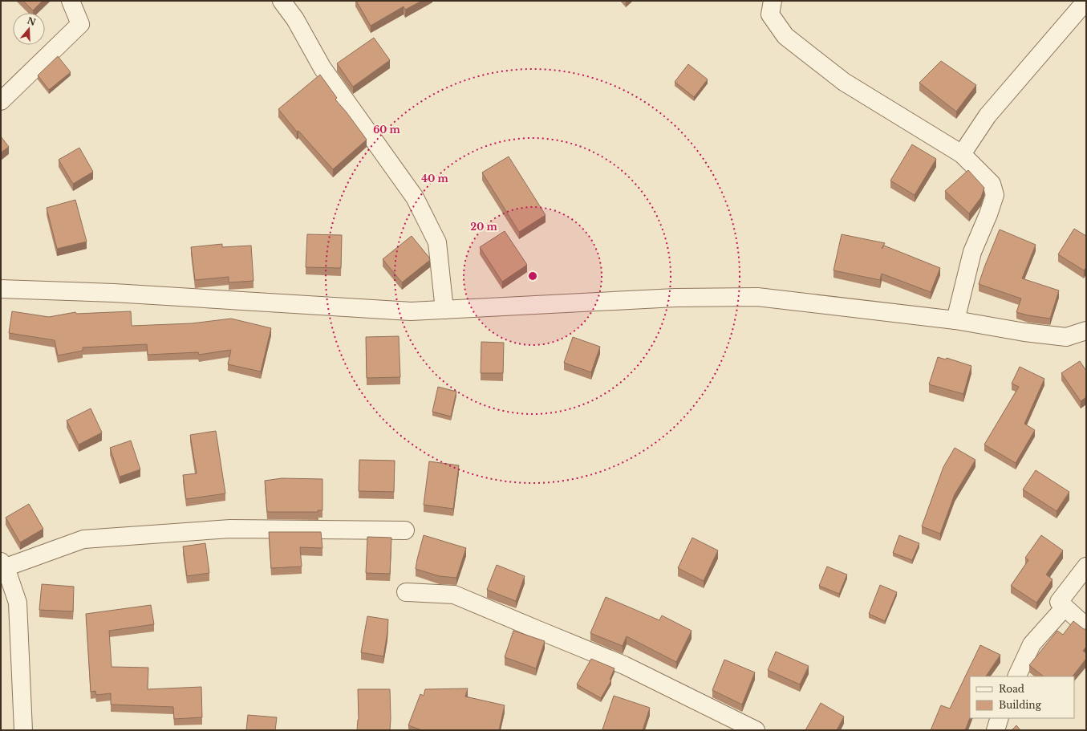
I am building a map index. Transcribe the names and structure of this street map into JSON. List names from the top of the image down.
{
  "legend": ["Road", "Building"],
  "north": "top",
  "rings": ["60 m", "40 m", "20 m"]
}
